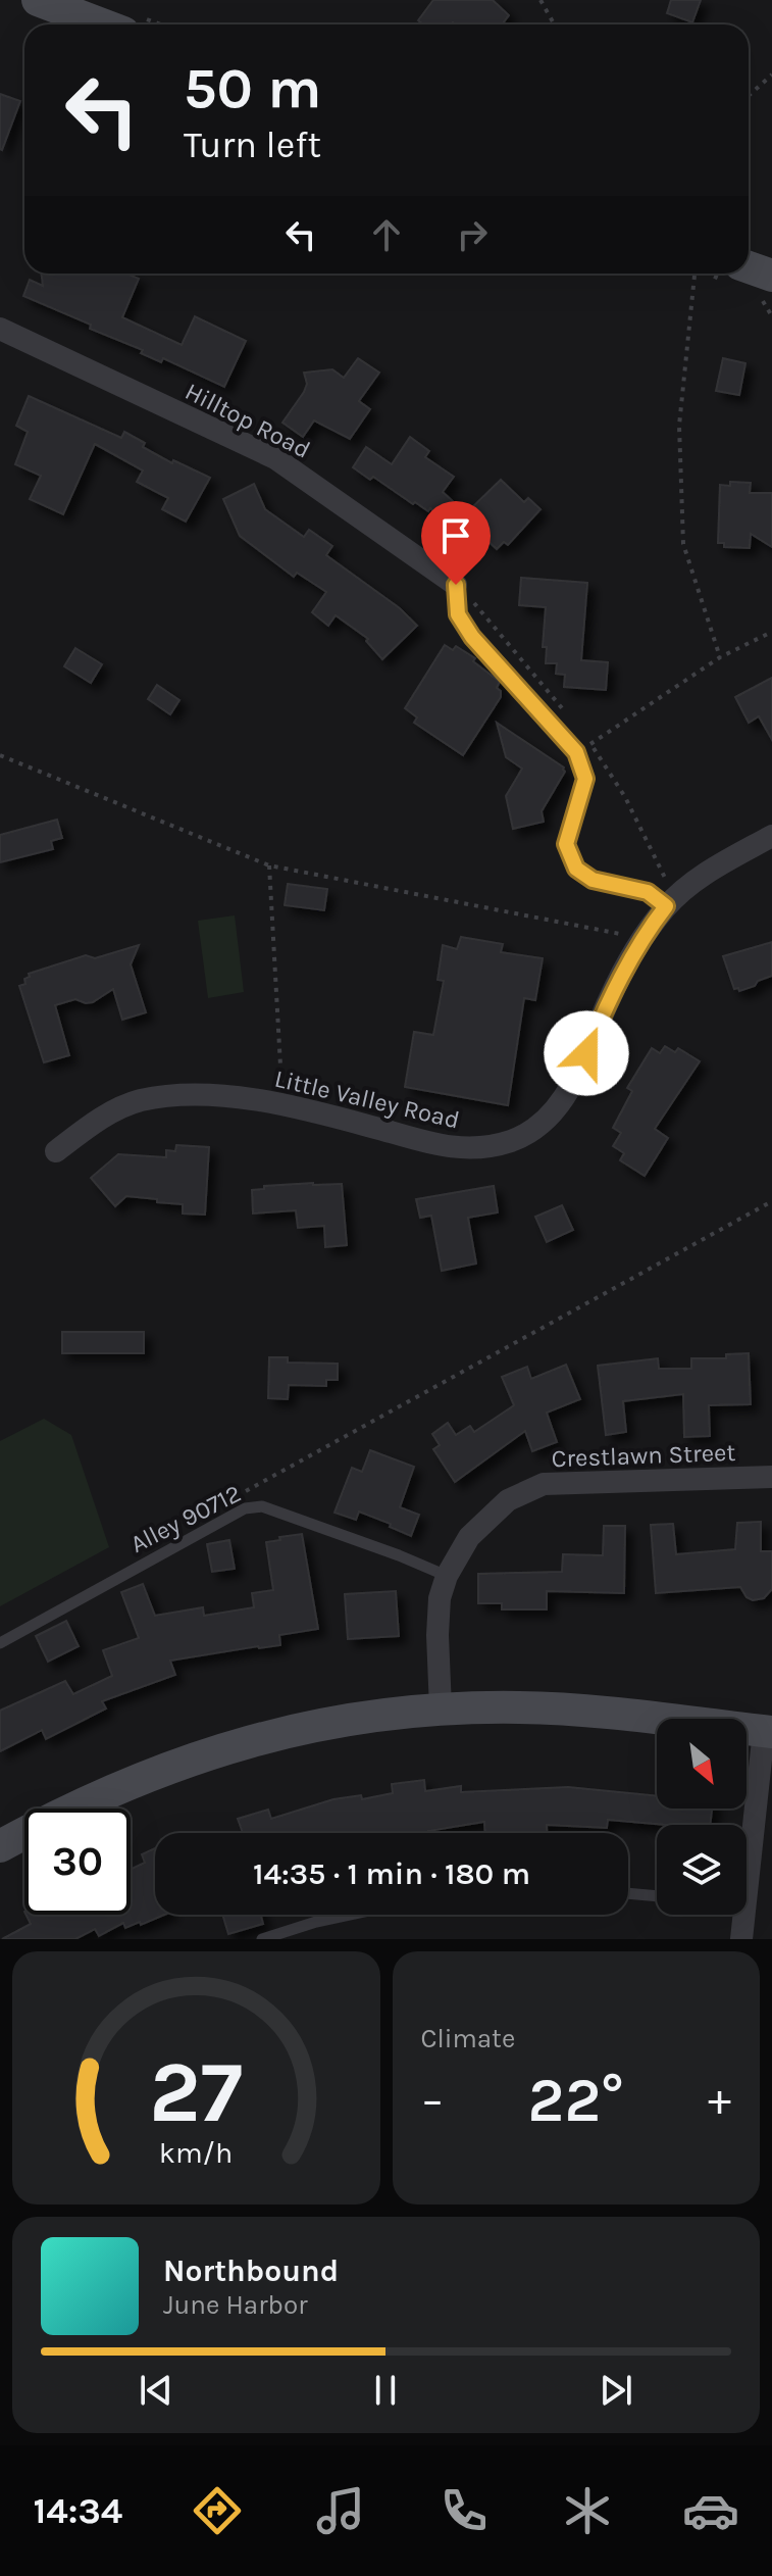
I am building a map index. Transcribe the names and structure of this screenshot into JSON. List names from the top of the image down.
{
  "streets": {
    "street": ["Hilltop Road", "Little Valley Road", "Crestlawn Street"],
    "lane": ["Alley 90712"]
  },
  "crossings": [
    ["Crestlawn Street", "Alley 90712"]
  ],
  "north": "bottom right",
  "page": {
    "turn": ["50 m", "Turn left"],
    "limit": "30",
    "trip": "14:35 · 1 min · 180 m",
    "tile": "Climate",
    "heat": ["−", "22°", "+"],
    "song": ["Northbound", "June Harbor"],
    "tabs": "14:34",
    "gauge": ["27", "km/h"]
  }
}
